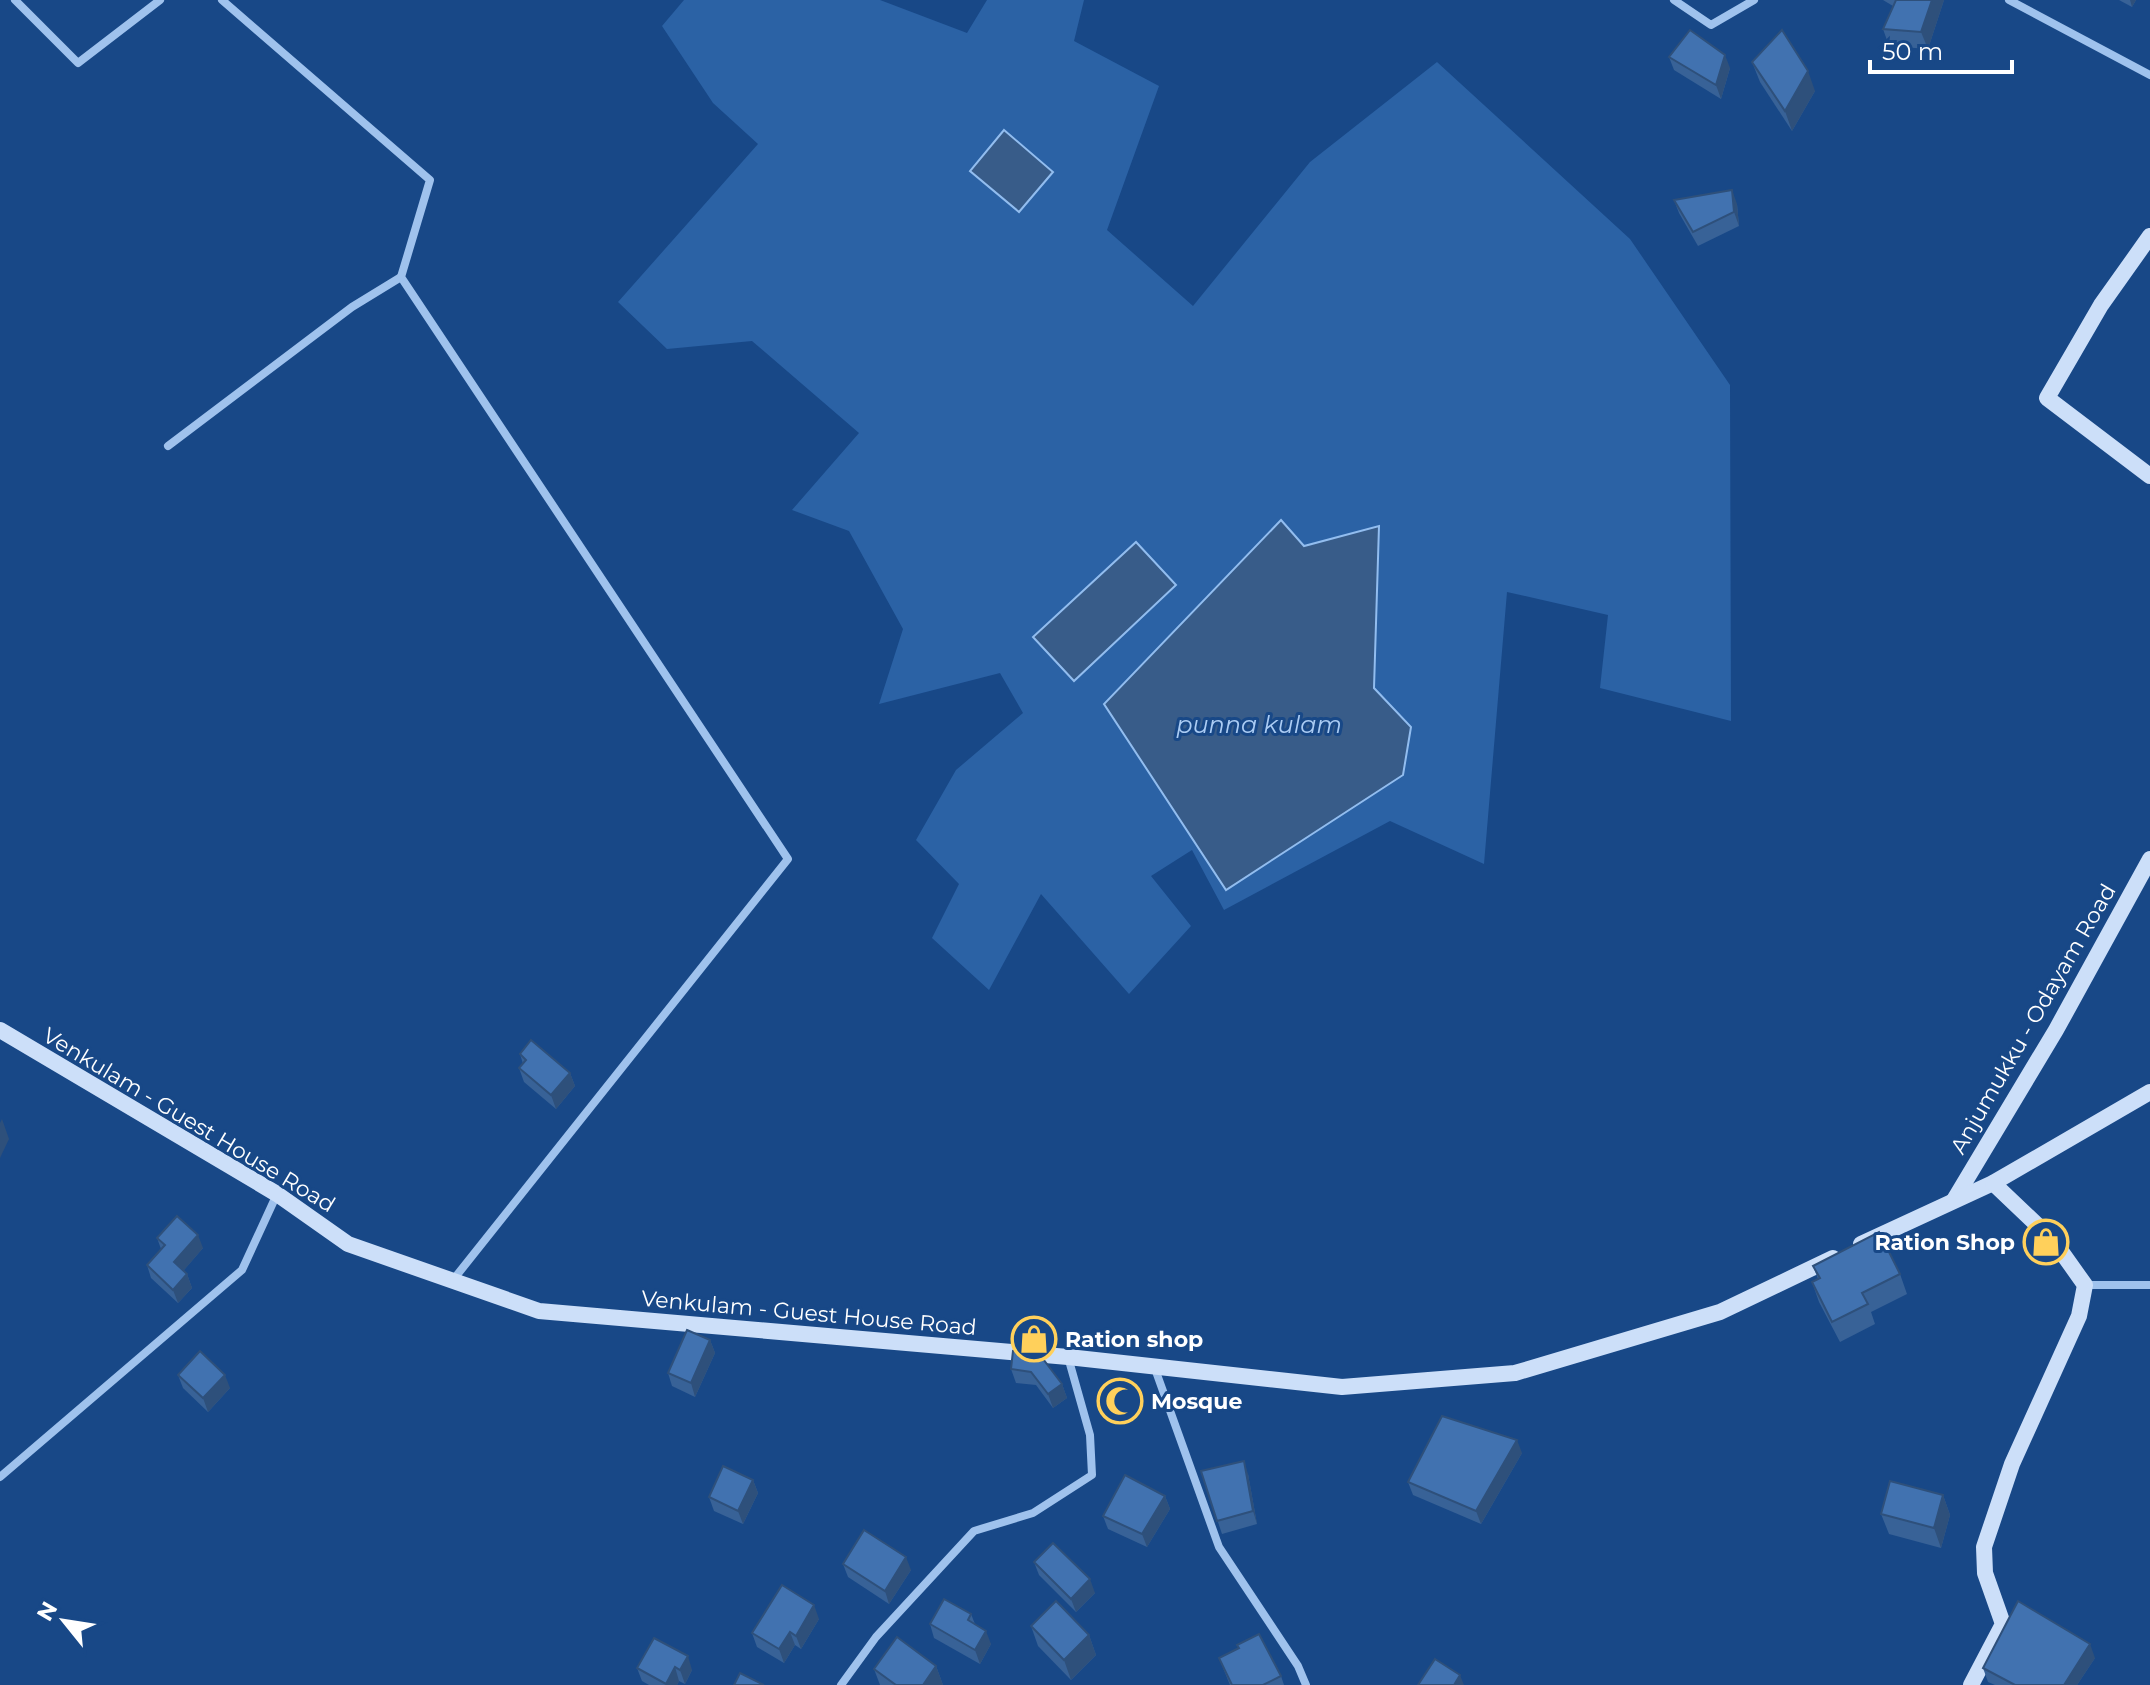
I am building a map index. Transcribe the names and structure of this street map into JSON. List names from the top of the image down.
{
  "streets": {
    "main road": ["Anjumukku - Odayam Road", "Venkulam - Guest House Road"]
  },
  "crossings": [
    ["Anjumukku - Odayam Road", "Venkulam - Guest House Road"]
  ],
  "water": ["punna kulam"],
  "places": {
    "shop": ["Ration Shop", "Ration shop"],
    "mosque": ["Mosque"]
  },
  "scale_bar": "50 m",
  "north": "top left"
}
